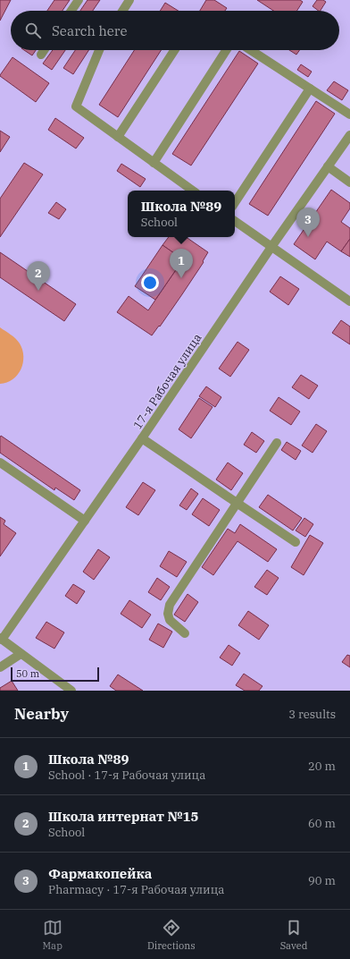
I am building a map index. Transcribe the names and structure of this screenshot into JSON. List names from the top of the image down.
{
  "streets": {
    "street": ["17-я Рабочая улица"]
  },
  "scale_bar": "50 m",
  "page": {
    "search": "Search here",
    "popup": ["Школа №89", "School"],
    "pins": ["3", "1", "2"],
    "scale": "50 m",
    "heading": ["Nearby", "3 results"],
    "list": [
      {
        "mark": "1",
        "name": "Школа №89",
        "note": "School · 17-я Рабочая улица",
        "value": "20 m"
      },
      {
        "mark": "2",
        "name": "Школа интернат №15",
        "note": "School",
        "value": "60 m"
      },
      {
        "mark": "3",
        "name": "Фармакопейка",
        "note": "Pharmacy · 17-я Рабочая улица",
        "value": "90 m"
      }
    ],
    "nav": ["Map", "Directions", "Saved"]
  }
}
